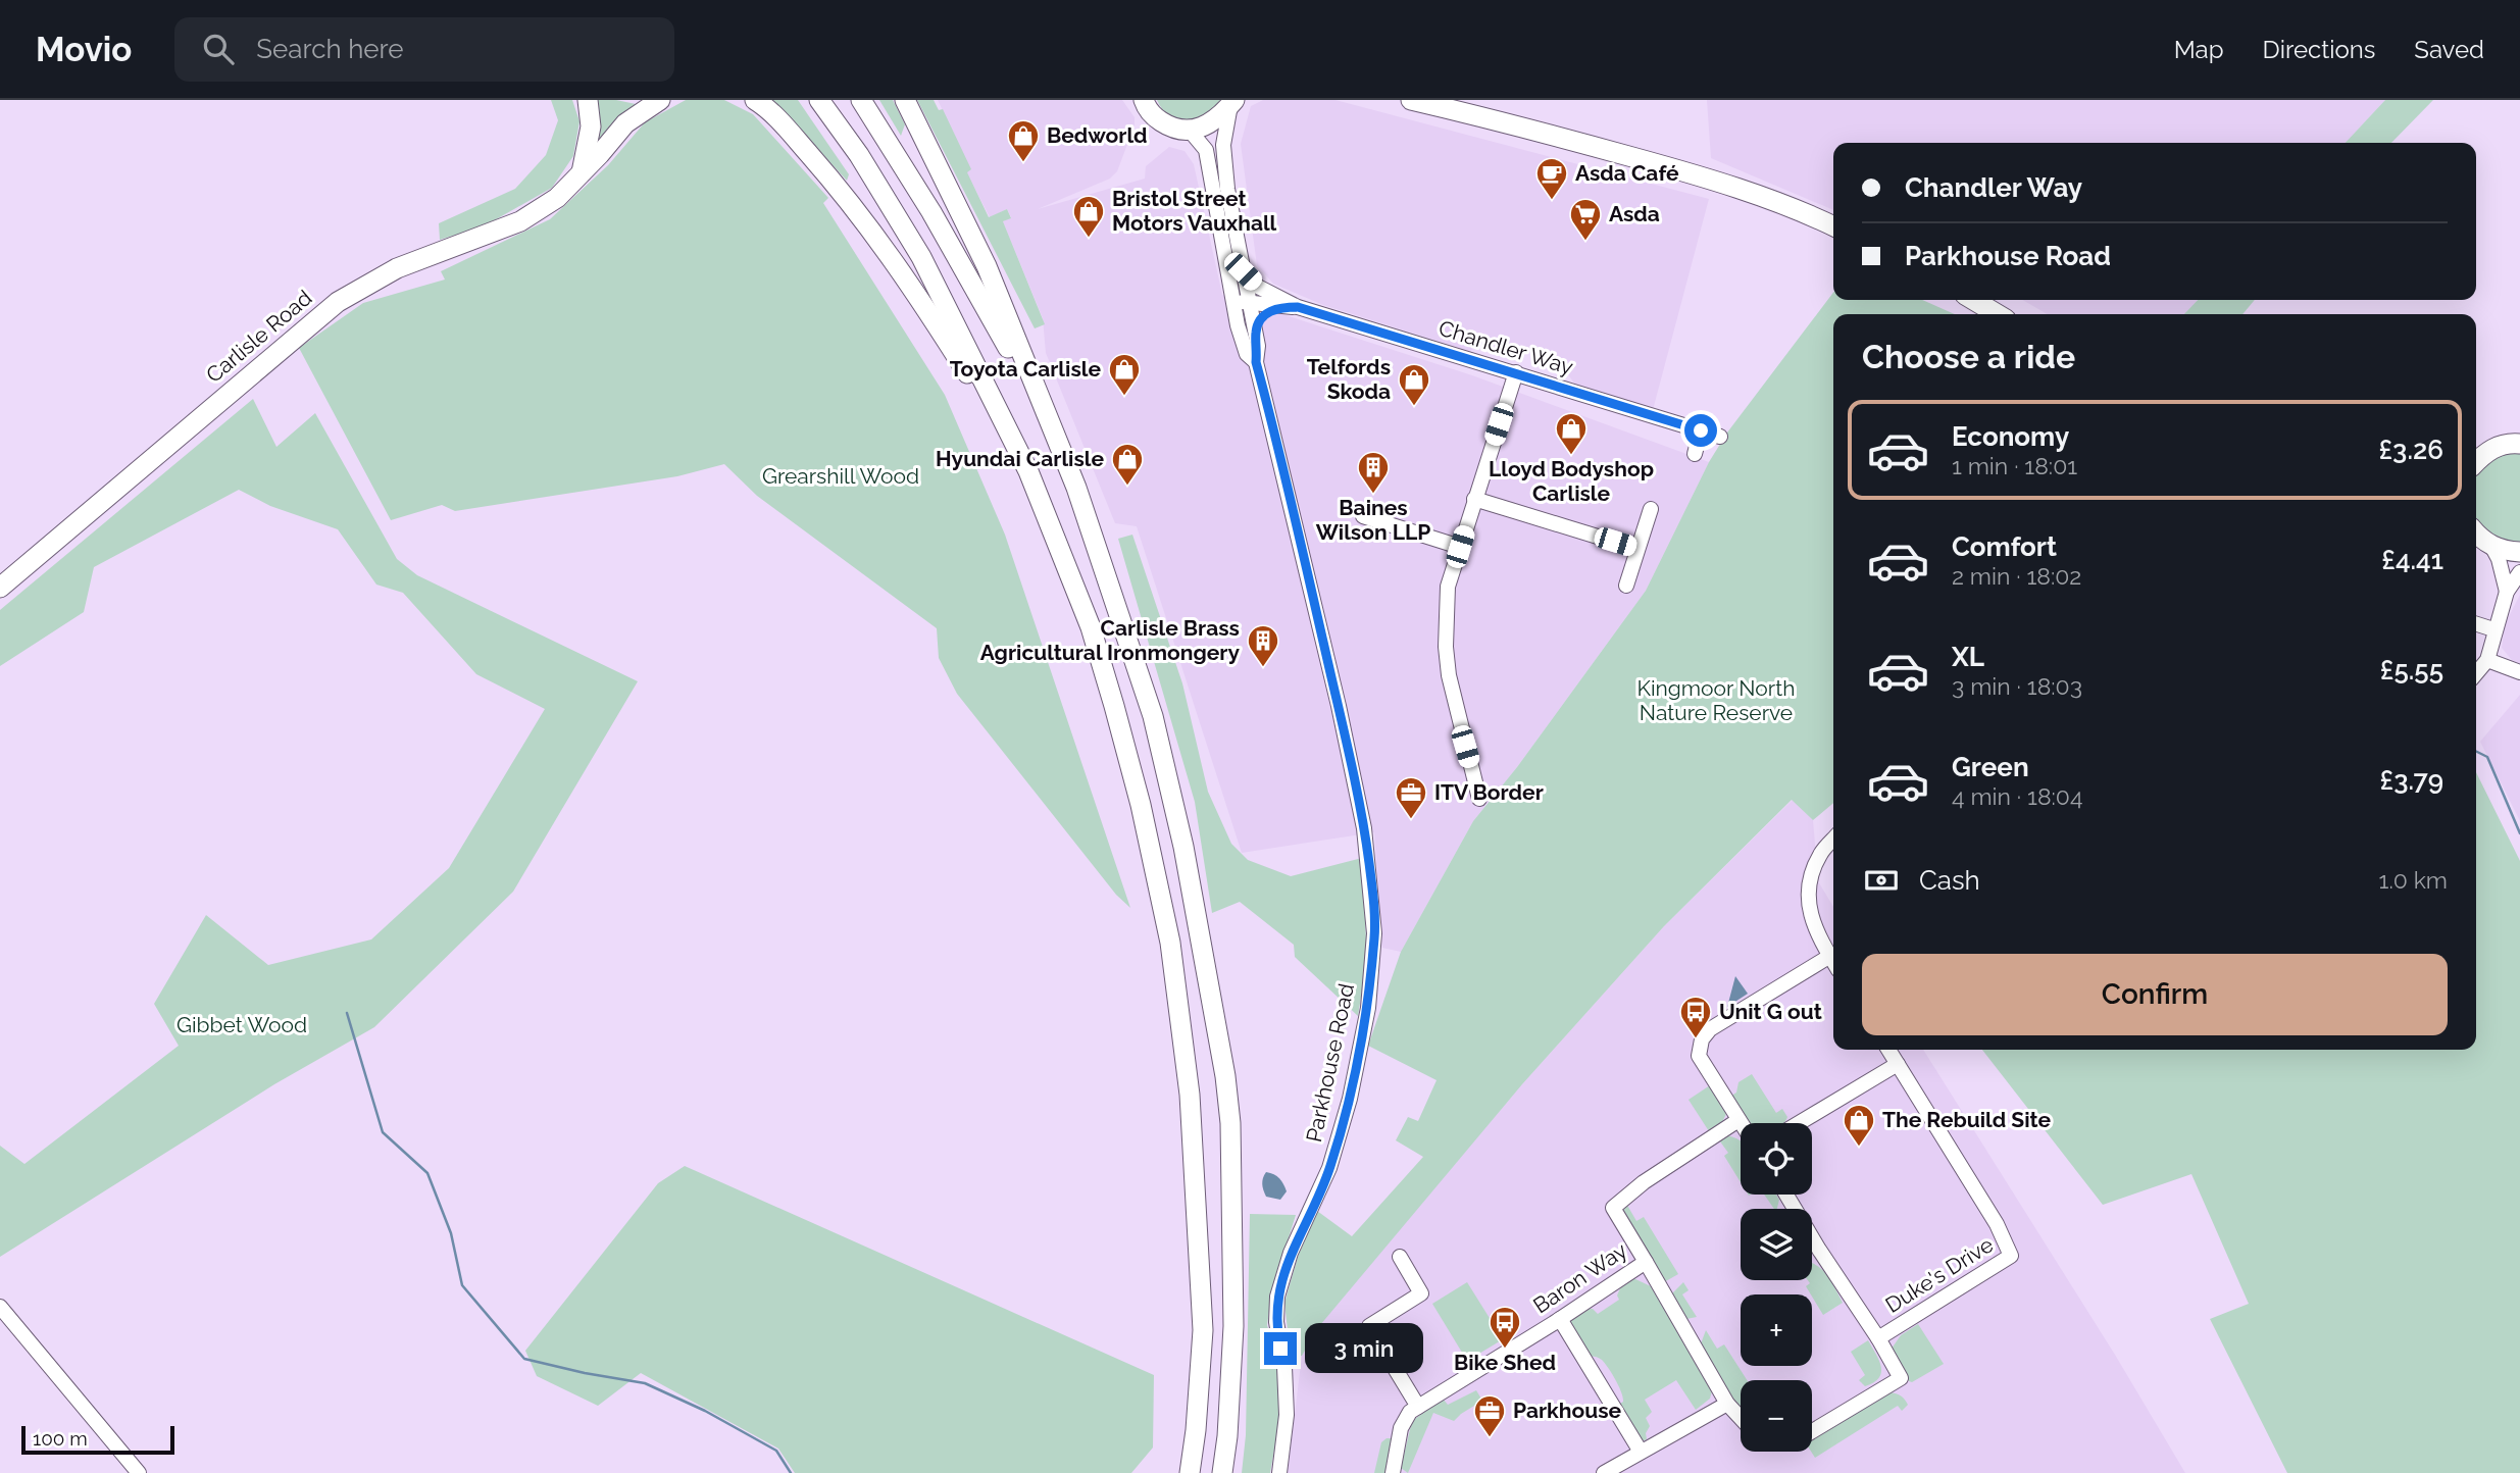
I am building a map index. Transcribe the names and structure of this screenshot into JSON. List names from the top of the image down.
{
  "streets": {
    "highway": ["Carlisle Road"],
    "street": [
      "Chandler Way",
      "Parkhouse Road",
      "Duke's Drive",
      "Baron Way"
    ]
  },
  "crossings": [
    ["Chandler Way", "Parkhouse Road"]
  ],
  "parks": ["Grearshill Wood", "Kingmoor North Nature Reserve", "Gibbet Wood"],
  "places": {
    "shop": [
      "Bedworld",
      "Bristol Street Motors Vauxhall",
      "Toyota Carlisle",
      "Telfords Skoda",
      "Lloyd Bodyshop Carlisle",
      "Hyundai Carlisle",
      "The Rebuild Site"
    ],
    "cafe": ["Asda Café"],
    "supermarket": ["Asda"],
    "building": ["Baines Wilson LLP", "Carlisle Brass Agricultural Ironmongery"],
    "office": ["ITV Border", "Parkhouse"],
    "bus stop": ["Unit G out", "Bike Shed"]
  },
  "scale_bar": "100 m",
  "page": {
    "header": "Movio",
    "search": "Search here",
    "nav": ["Map", "Directions", "Saved"],
    "banner": ["Chandler Way", "Parkhouse Road"],
    "heading": "Choose a ride",
    "list": [
      {
        "name": "Economy",
        "note": "1 min · 18:01",
        "value": "£3.26"
      },
      {
        "name": "Comfort",
        "note": "2 min · 18:02",
        "value": "£4.41"
      },
      {
        "name": "XL",
        "note": "3 min · 18:03",
        "value": "£5.55"
      },
      {
        "name": "Green",
        "note": "4 min · 18:04",
        "value": "£3.79"
      }
    ],
    "pay": ["Cash", "1.0 km"],
    "buttons": "Confirm",
    "map_buttons": ["+", "−"],
    "bubble": "3 min",
    "scale": "100 m"
  }
}
